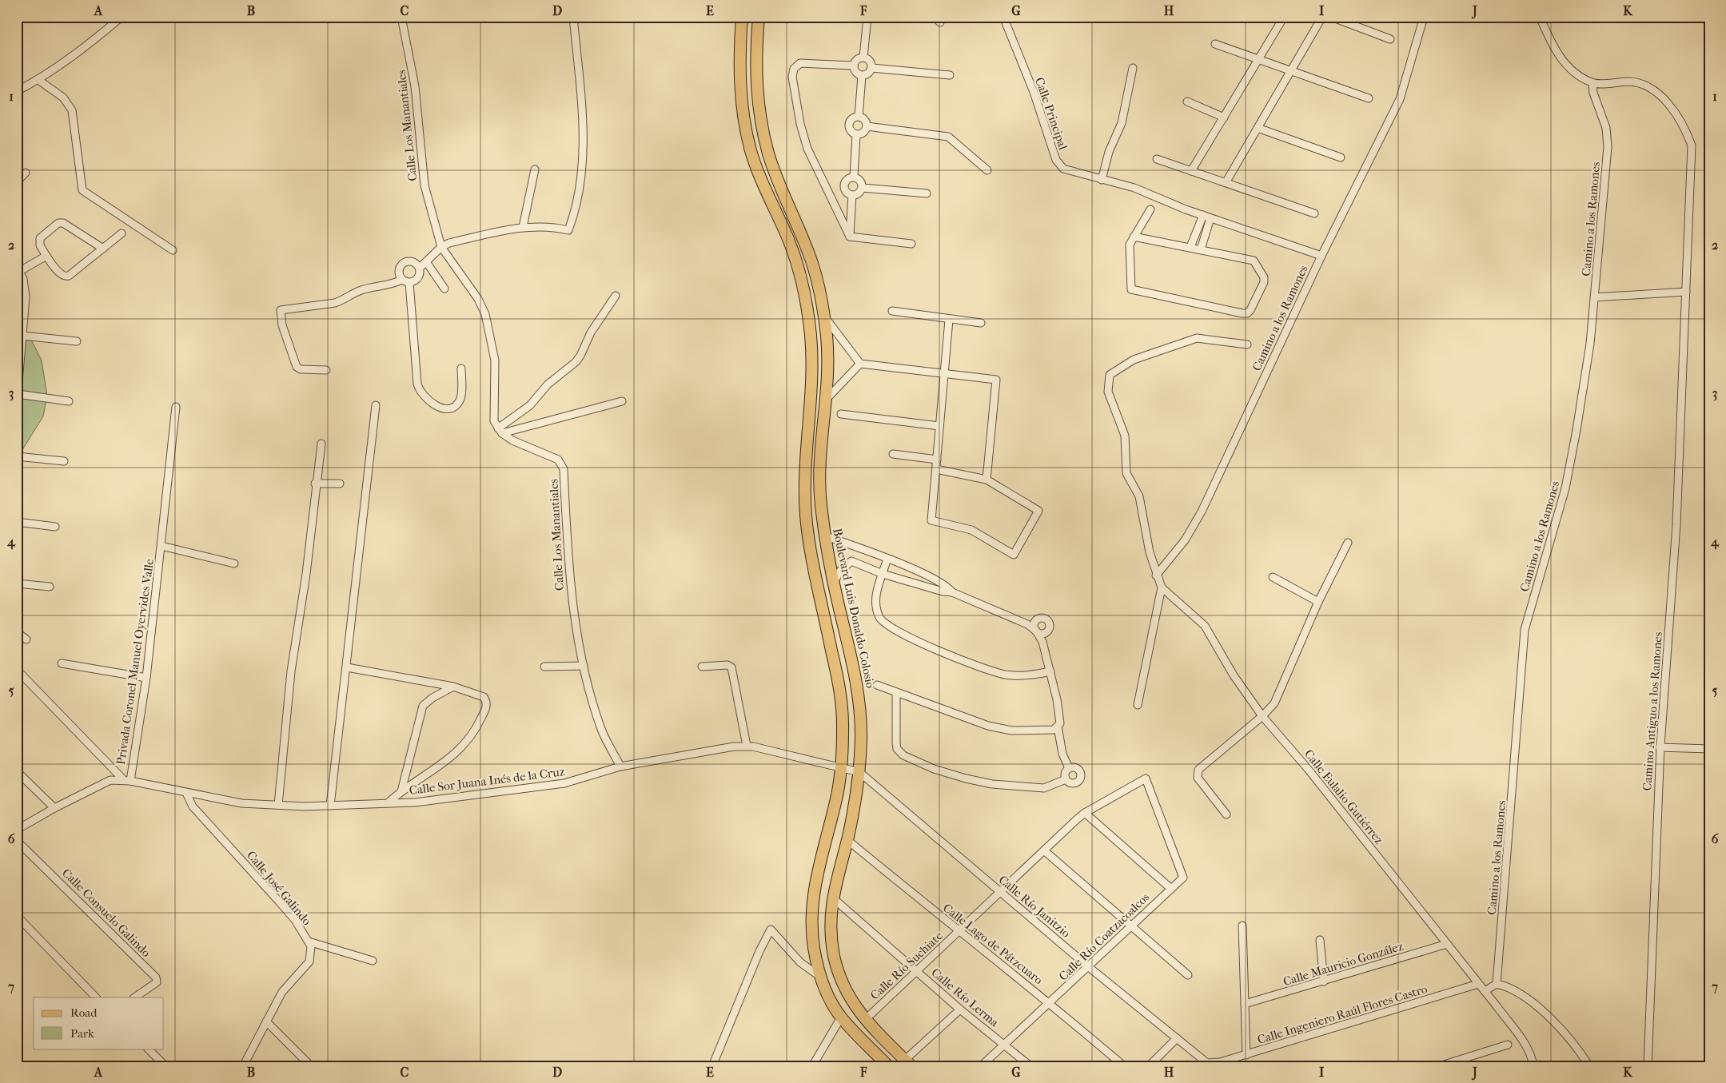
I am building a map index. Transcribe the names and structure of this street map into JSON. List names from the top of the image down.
{
  "streets": {
    "main road": ["Boulevard Luis Donaldo Colosio"],
    "street": [
      "Calle Principal",
      "Calle Los Manantiales",
      "Camino a los Ramones",
      "Privada Coronel Manuel Oyervides Valle",
      "Camino Antiguo a los Ramones",
      "Calle Sor Juana Inés de la Cruz",
      "Calle Eulalio Gutiérrez",
      "Calle José Galindo",
      "Calle Río Janitzio",
      "Calle Consuelo Galindo",
      "Calle Río Coatzacoalcos",
      "Calle Lago de Pátzcuaro",
      "Calle Mauricio González",
      "Calle Río Suchiate",
      "Calle Río Lerma",
      "Calle Ingeniero Raúl Flores Castro"
    ]
  },
  "crossings": [
    ["Calle Principal", "Camino a los Ramones"],
    ["Calle Los Manantiales", "Calle Sor Juana Inés de la Cruz"],
    ["Camino a los Ramones", "Camino Antiguo a los Ramones"],
    ["Boulevard Luis Donaldo Colosio", "Calle Río Janitzio"],
    ["Boulevard Luis Donaldo Colosio", "Calle Lago de Pátzcuaro"],
    ["Boulevard Luis Donaldo Colosio", "Calle Río Suchiate"],
    ["Boulevard Luis Donaldo Colosio", "Calle Río Lerma"],
    ["Privada Coronel Manuel Oyervides Valle", "Calle Sor Juana Inés de la Cruz"],
    ["Calle Sor Juana Inés de la Cruz", "Calle José Galindo"],
    ["Calle Sor Juana Inés de la Cruz", "Calle Río Janitzio"],
    ["Calle Eulalio Gutiérrez", "Calle Mauricio González"],
    ["Calle Río Janitzio", "Calle Río Coatzacoalcos"],
    ["Calle Río Janitzio", "Calle Río Suchiate"],
    ["Calle Río Janitzio", "Calle Ingeniero Raúl Flores Castro"],
    ["Calle Río Coatzacoalcos", "Calle Lago de Pátzcuaro"],
    ["Calle Río Coatzacoalcos", "Calle Río Suchiate"],
    ["Calle Río Coatzacoalcos", "Calle Río Lerma"],
    ["Calle Lago de Pátzcuaro", "Calle Río Suchiate"],
    ["Calle Río Suchiate", "Calle Río Lerma"]
  ],
  "legend": ["Road", "Park"],
  "grid": {
    "columns": [
      "A",
      "B",
      "C",
      "D",
      "E",
      "F",
      "G",
      "H",
      "I",
      "J",
      "K"
    ],
    "rows": [
      "1",
      "2",
      "3",
      "4",
      "5",
      "6",
      "7"
    ]
  }
}
